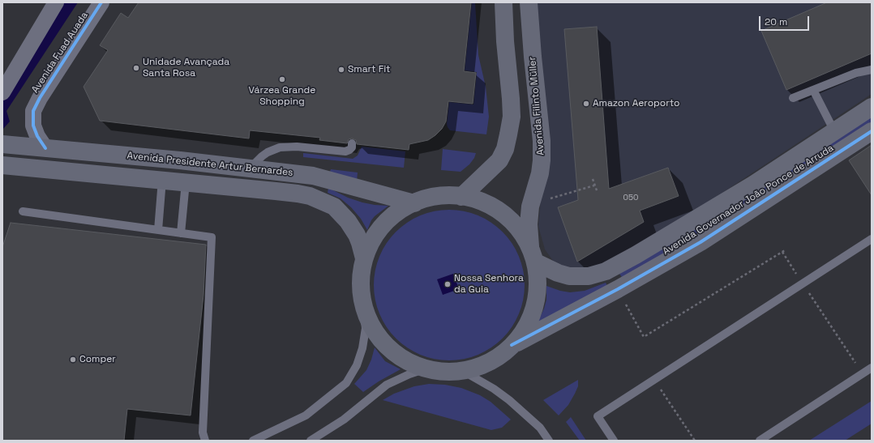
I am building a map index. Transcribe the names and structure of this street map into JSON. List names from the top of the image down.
{
  "streets": {
    "main road": ["Avenida Filinto Müller", "Avenida Presidente Artur Bernardes", "Avenida Governador João Ponce de Arruda"],
    "street": ["Avenida Fuad Auada"]
  },
  "crossings": [
    ["Avenida Fuad Auada", "Avenida Presidente Artur Bernardes"],
    ["Avenida Filinto Müller", "Avenida Governador João Ponce de Arruda"]
  ],
  "places": [
    "Unidade Avançada Santa Rosa",
    "Smart Fit",
    "Várzea Grande Shopping",
    "Amazon Aeroporto",
    "Nossa Senhora da Guia",
    "Comper"
  ],
  "house_numbers": ["050"],
  "scale_bar": "20 m"
}
